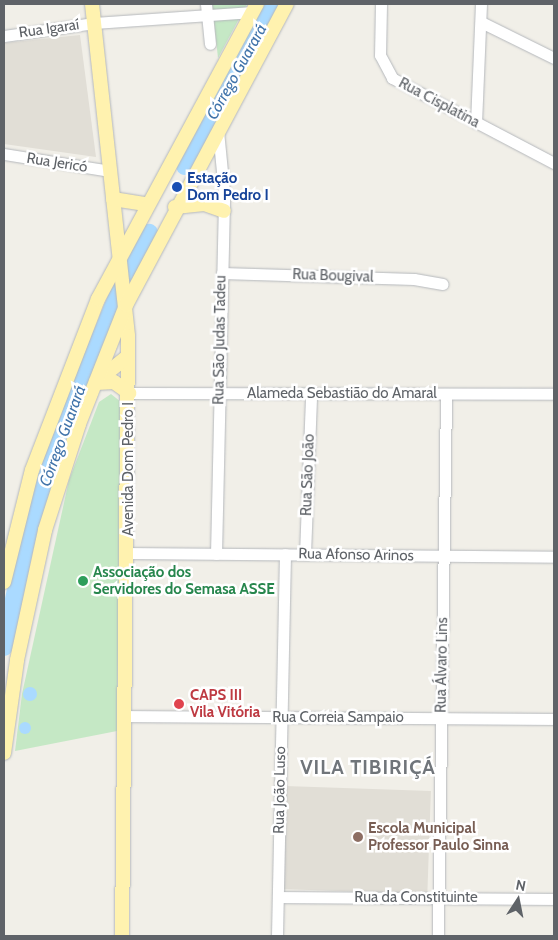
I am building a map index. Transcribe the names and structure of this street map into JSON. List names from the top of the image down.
{
  "streets": {
    "main road": ["Avenida Dom Pedro I"],
    "street": [
      "Rua Igaraí",
      "Rua Cisplatina",
      "Rua Jericó",
      "Rua Bougival",
      "Rua São Judas Tadeu",
      "Alameda Sebastião do Amaral",
      "Rua São João",
      "Rua Afonso Arinos",
      "Rua Álvaro Lins",
      "Rua Correia Sampaio",
      "Rua João Luso",
      "Rua da Constituinte"
    ]
  },
  "crossings": [
    ["Rua Igaraí", "Avenida Dom Pedro I"],
    ["Rua Jericó", "Avenida Dom Pedro I"],
    ["Rua Bougival", "Rua São Judas Tadeu"],
    ["Rua São Judas Tadeu", "Alameda Sebastião do Amaral"],
    ["Rua São Judas Tadeu", "Rua Afonso Arinos"],
    ["Alameda Sebastião do Amaral", "Avenida Dom Pedro I"],
    ["Alameda Sebastião do Amaral", "Rua São João"],
    ["Alameda Sebastião do Amaral", "Rua Álvaro Lins"],
    ["Avenida Dom Pedro I", "Rua Afonso Arinos"],
    ["Avenida Dom Pedro I", "Rua Correia Sampaio"],
    ["Rua São João", "Rua Afonso Arinos"],
    ["Rua Afonso Arinos", "Rua Álvaro Lins"],
    ["Rua Afonso Arinos", "Rua João Luso"],
    ["Rua Álvaro Lins", "Rua Correia Sampaio"],
    ["Rua Álvaro Lins", "Rua da Constituinte"],
    ["Rua Correia Sampaio", "Rua João Luso"],
    ["Rua João Luso", "Rua da Constituinte"]
  ],
  "districts": ["VILA TIBIRIÇÁ"],
  "water": ["Córrego Guarará"],
  "places": [
    "Estação Dom Pedro I",
    "Associação dos Servidores do Semasa ASSE",
    "CAPS III Vila Vitória",
    "Escola Municipal Professor Paulo Sinna"
  ],
  "north": "top"
}
